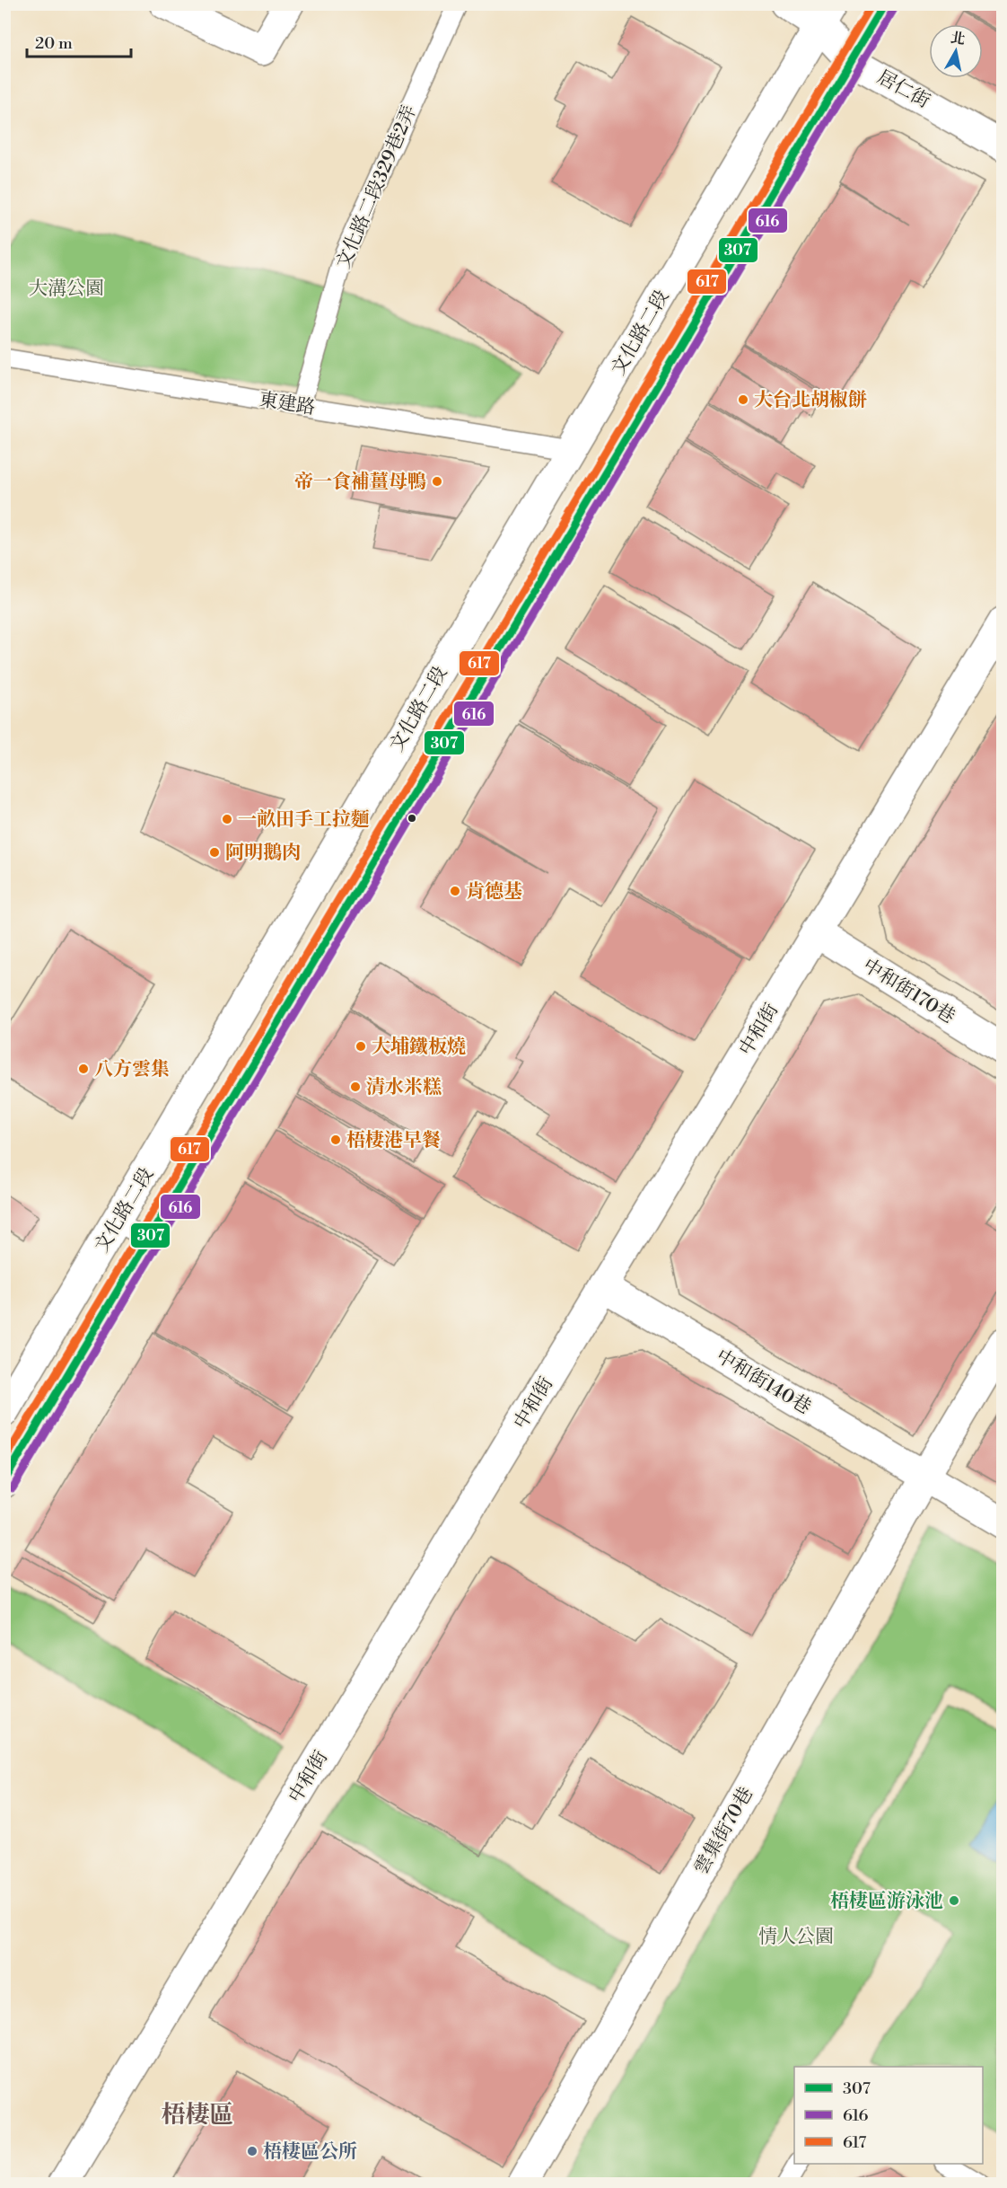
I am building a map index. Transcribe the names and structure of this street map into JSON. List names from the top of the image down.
{
  "streets": {
    "street": [
      "居仁街",
      "文化路二段",
      "中和街170巷",
      "中和街",
      "中和街140巷",
      "雲集街70巷"
    ],
    "lane": ["文化路二段329巷2弄", "東建路"]
  },
  "crossings": [
    ["居仁街", "文化路二段"],
    ["文化路二段329巷2弄", "東建路"],
    ["文化路二段", "東建路"],
    ["中和街170巷", "中和街"],
    ["中和街", "中和街140巷"],
    ["中和街140巷", "雲集街70巷"]
  ],
  "districts": ["梧棲區"],
  "parks": ["大溝公園", "情人公園"],
  "places": [
    "大台北胡椒餅",
    "帝一食補薑母鴨",
    "一畝田手工拉麵",
    "阿明鵝肉",
    "肯德基",
    "大埔鐵板燒",
    "八方雲集",
    "清水米糕",
    "梧棲港早餐",
    "梧棲區游泳池",
    "梧棲區公所"
  ],
  "lines": ["transit line 307", "transit line 617", "transit line 616"],
  "legend": ["307", "616", "617"],
  "scale_bar": "20 m",
  "north": "top"
}
